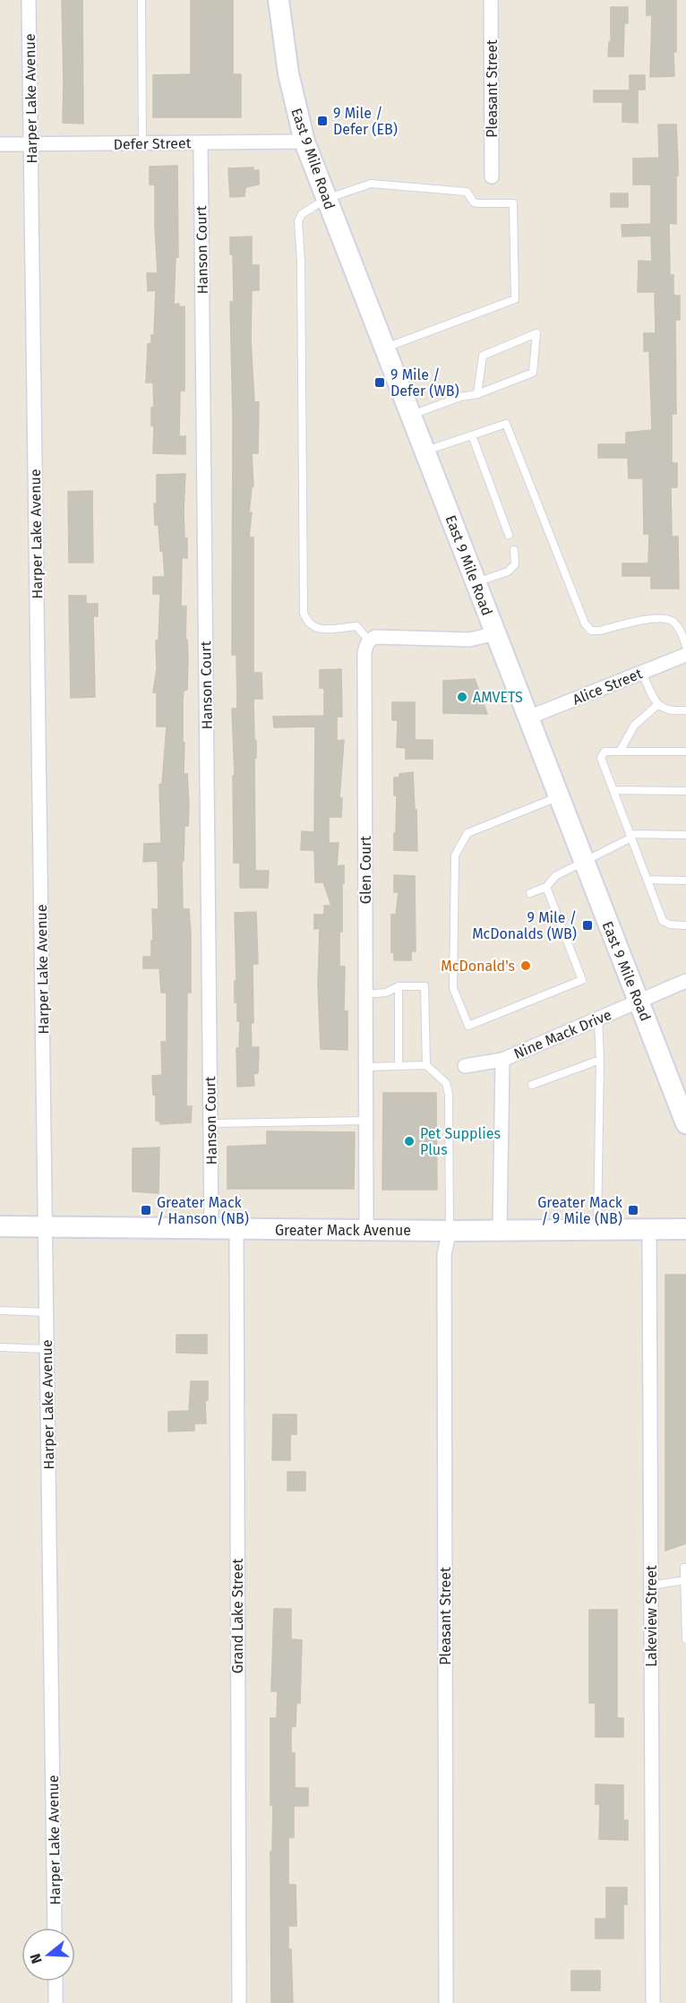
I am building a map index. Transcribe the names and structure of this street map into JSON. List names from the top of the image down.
{
  "streets": {
    "main road": ["East 9 Mile Road", "Greater Mack Avenue"],
    "street": [
      "Pleasant Street",
      "Harper Lake Avenue",
      "Defer Street",
      "Hanson Court",
      "Alice Street",
      "Glen Court",
      "Nine Mack Drive",
      "Grand Lake Street",
      "Lakeview Street"
    ]
  },
  "crossings": [
    ["Pleasant Street", "Greater Mack Avenue"],
    ["Harper Lake Avenue", "Defer Street"],
    ["Harper Lake Avenue", "Greater Mack Avenue"],
    ["Defer Street", "East 9 Mile Road"],
    ["Defer Street", "Hanson Court"],
    ["East 9 Mile Road", "Alice Street"],
    ["East 9 Mile Road", "Nine Mack Drive"],
    ["Hanson Court", "Greater Mack Avenue"],
    ["Glen Court", "Greater Mack Avenue"],
    ["Greater Mack Avenue", "Grand Lake Street"],
    ["Greater Mack Avenue", "Lakeview Street"]
  ],
  "places": {
    "transit": [
      "9 Mile / Defer (EB)",
      "9 Mile / Defer (WB)",
      "9 Mile / McDonalds (WB)",
      "Greater Mack / Hanson (NB)",
      "Greater Mack / 9 Mile (NB)"
    ],
    "other": ["AMVETS", "McDonald's", "Pet Supplies Plus"]
  },
  "north": "left"
}
